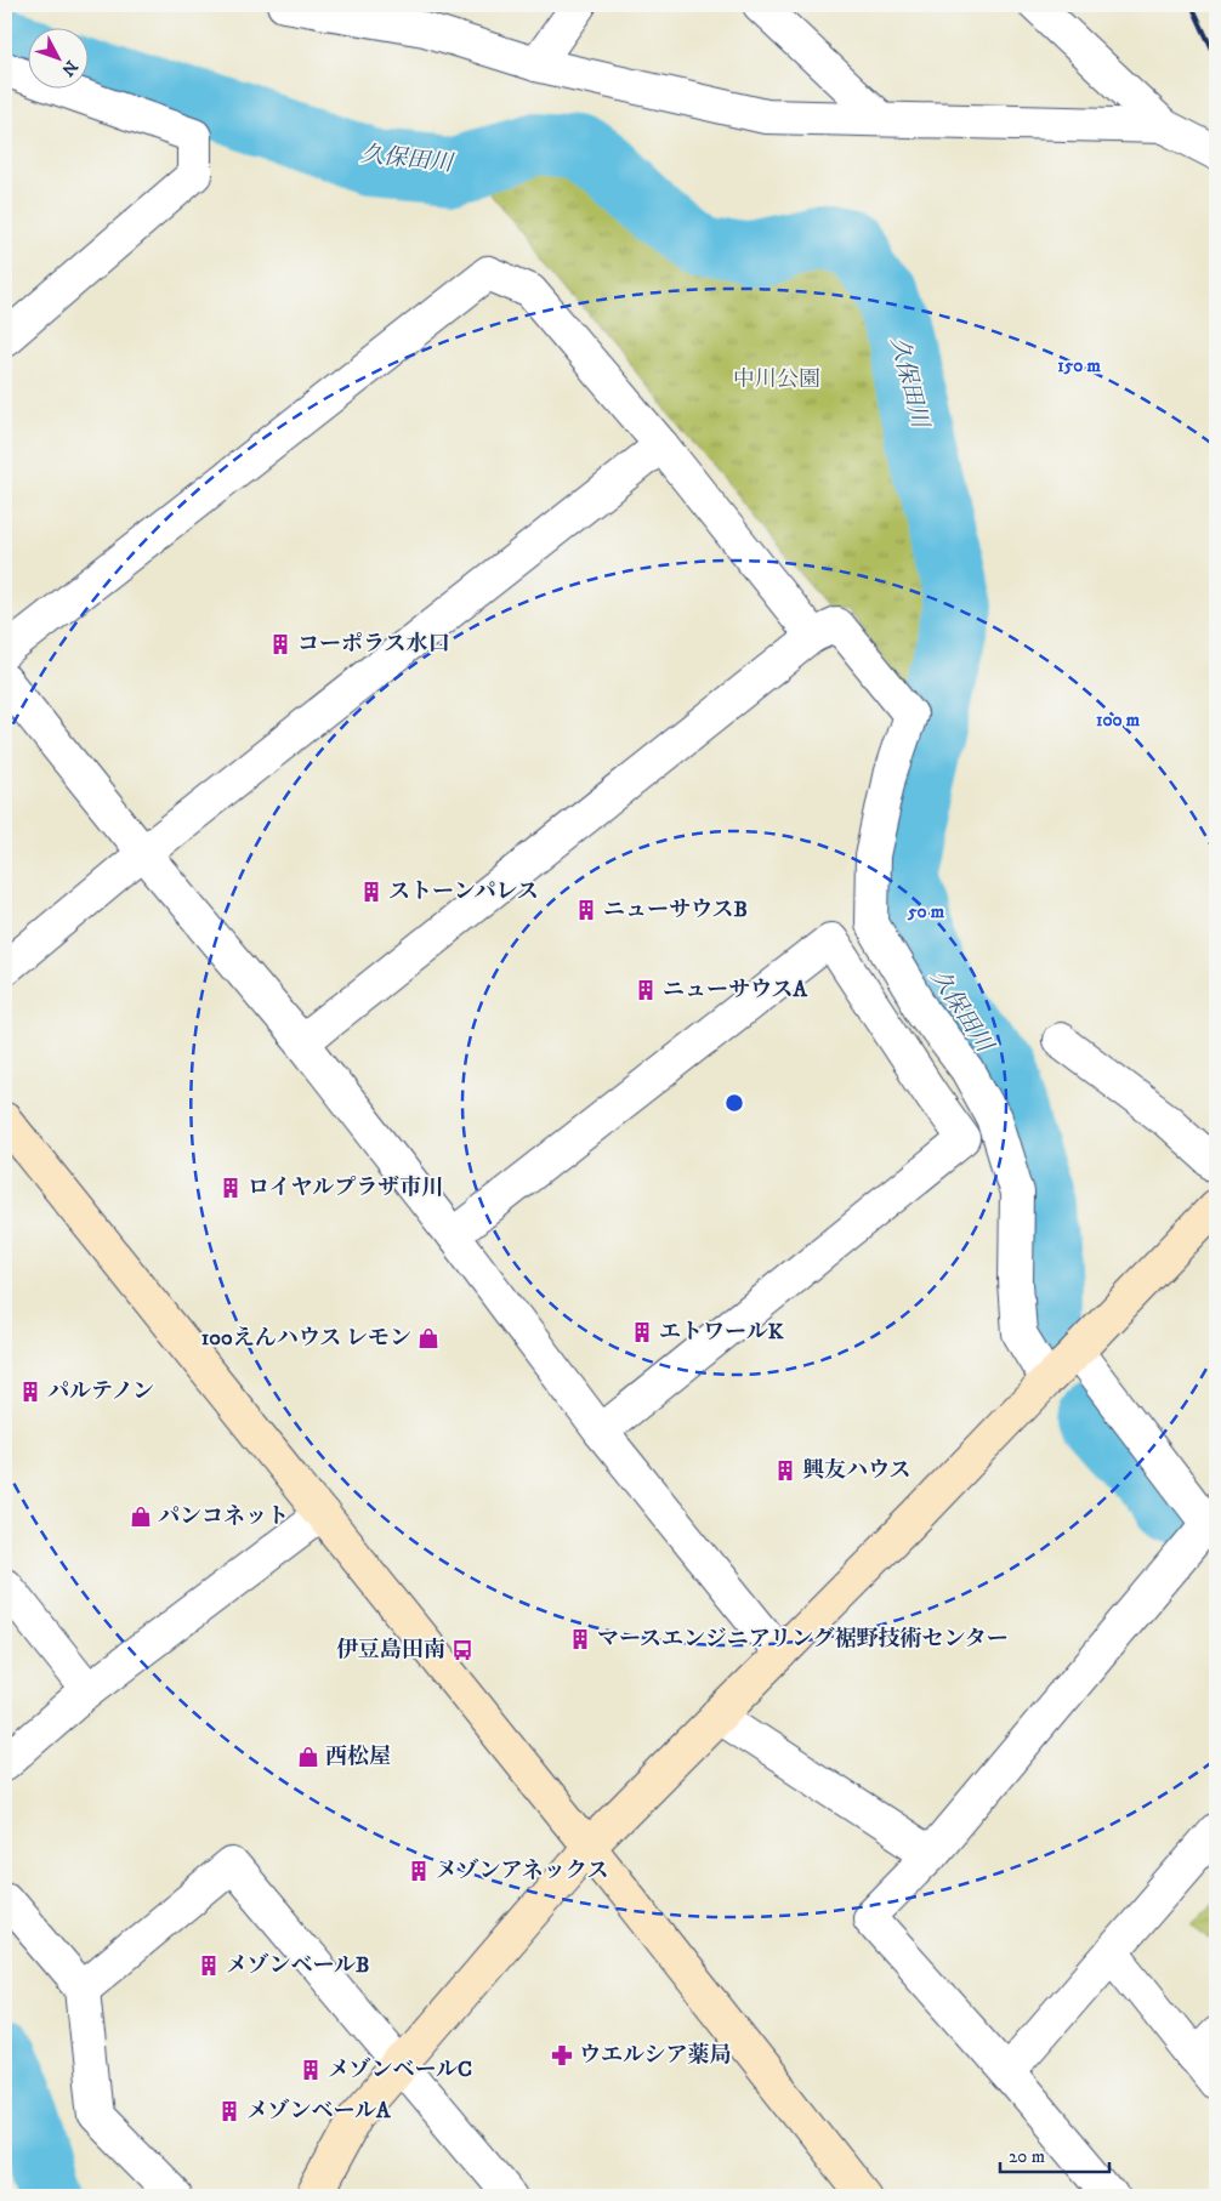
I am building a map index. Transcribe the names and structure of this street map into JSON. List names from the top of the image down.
{
  "water": ["久保田川"],
  "parks": ["中川公園"],
  "places": {
    "building": [
      "コーポラス水口",
      "ストーンパレス",
      "ニューサウスB",
      "ニューサウスA",
      "ロイヤルプラザ市川",
      "エトワールK",
      "パルテノン",
      "興友ハウス",
      "マースエンジニアリング裾野技術センター",
      "メゾンアネックス",
      "メゾンベールB",
      "メゾンベールC",
      "メゾンベールA"
    ],
    "shop": ["100えんハウス レモン", "パンコネット", "西松屋"],
    "bus stop": ["伊豆島田南"],
    "pharmacy": ["ウエルシア薬局"]
  },
  "scale_bar": "20 m",
  "north": "bottom right",
  "rings": ["150 m", "100 m", "50 m"]
}
